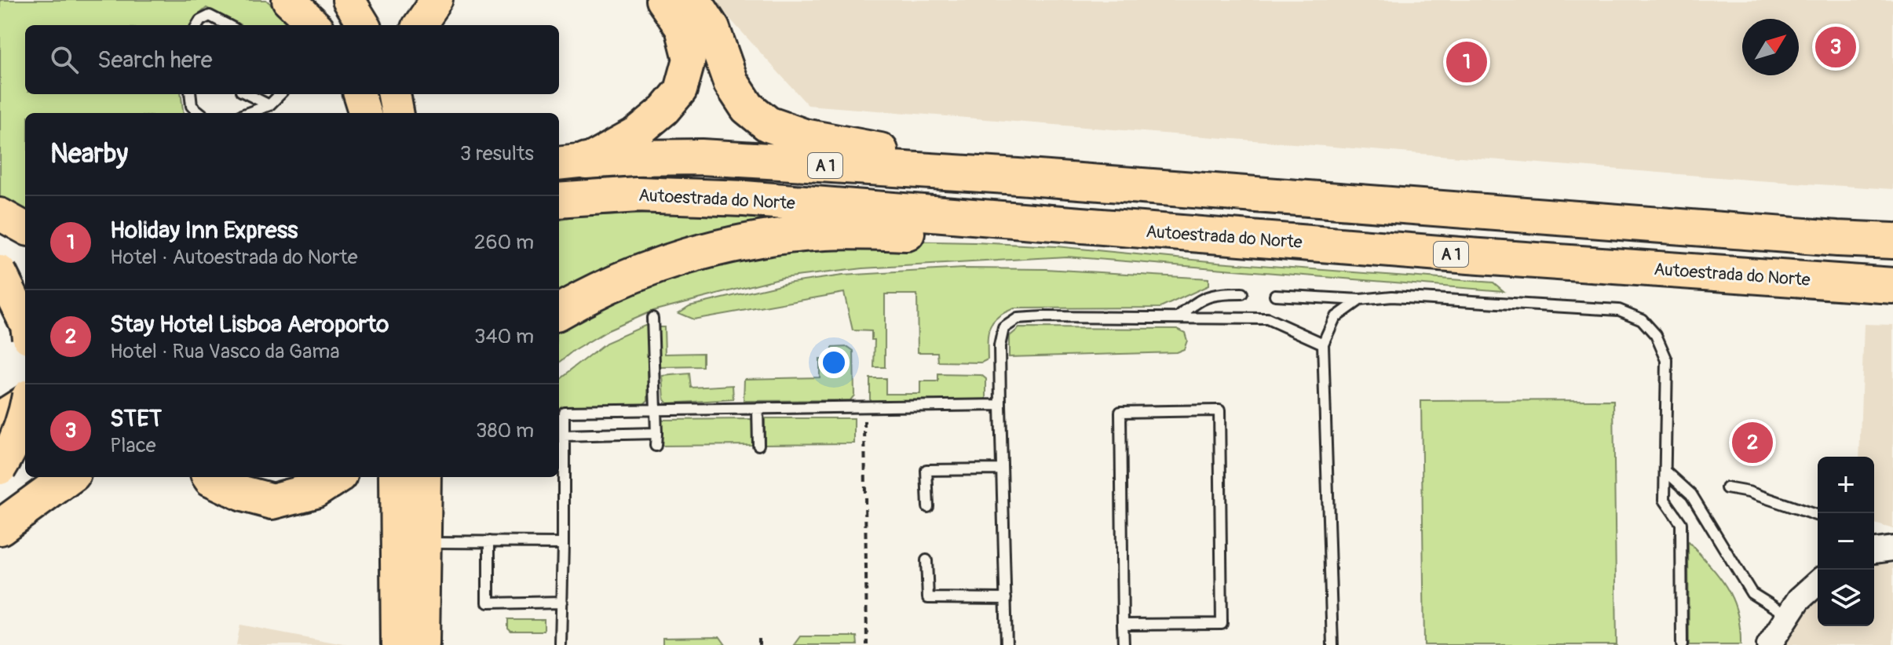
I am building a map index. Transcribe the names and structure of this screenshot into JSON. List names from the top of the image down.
{
  "streets": {
    "highway": ["A 1", "Autoestrada do Norte"]
  },
  "north": "top right",
  "page": {
    "pins": ["3", "1", "2"],
    "search": "Search here",
    "heading": ["Nearby", "3 results"],
    "list": [
      {
        "mark": "1",
        "name": "Holiday Inn Express",
        "note": "Hotel · Autoestrada do Norte",
        "value": "260 m"
      },
      {
        "mark": "2",
        "name": "Stay Hotel Lisboa Aeroporto",
        "note": "Hotel · Rua Vasco da Gama",
        "value": "340 m"
      },
      {
        "mark": "3",
        "name": "STET",
        "note": "Place",
        "value": "380 m"
      }
    ],
    "map_buttons": ["+", "−"]
  }
}
